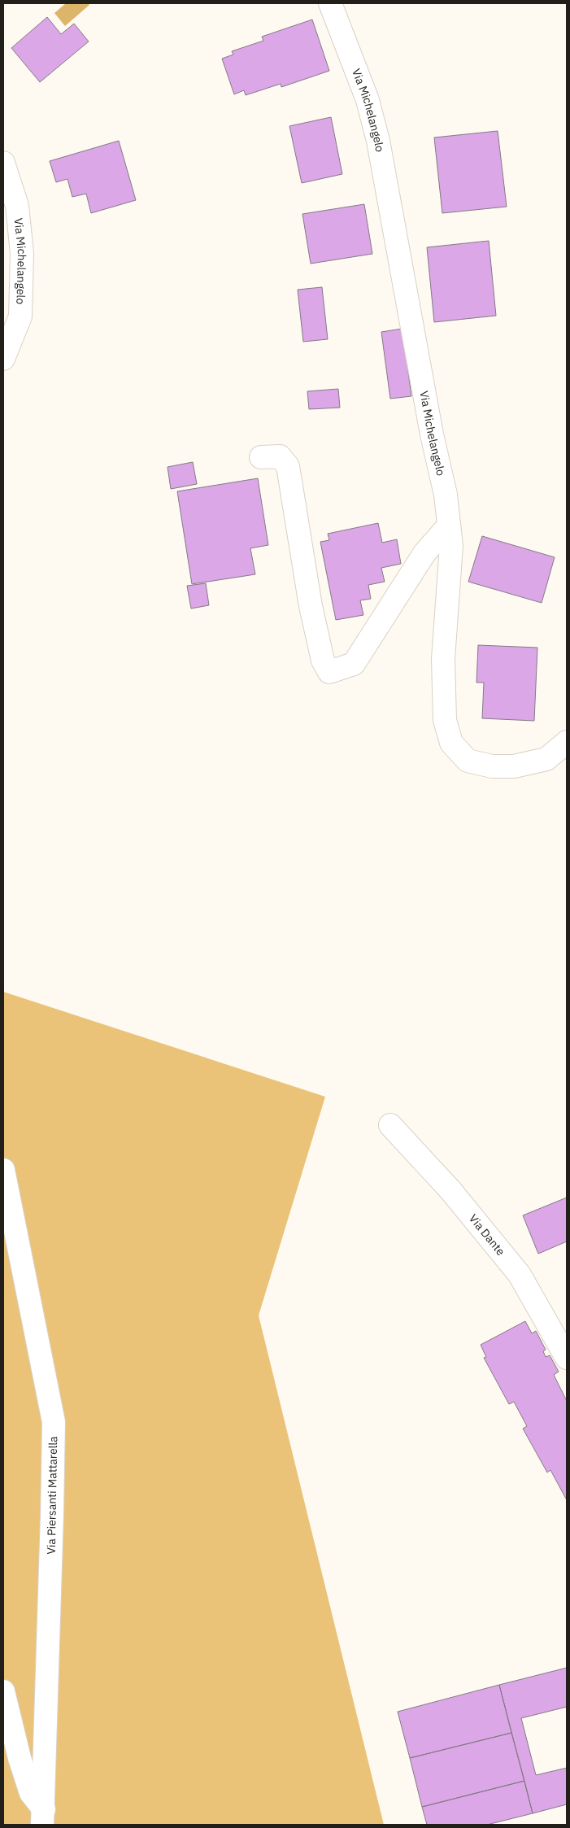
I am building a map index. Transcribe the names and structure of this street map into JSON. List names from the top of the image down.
{
  "streets": {
    "street": ["Via Michelangelo", "Via Dante", "Via Piersanti Mattarella"]
  }
}
